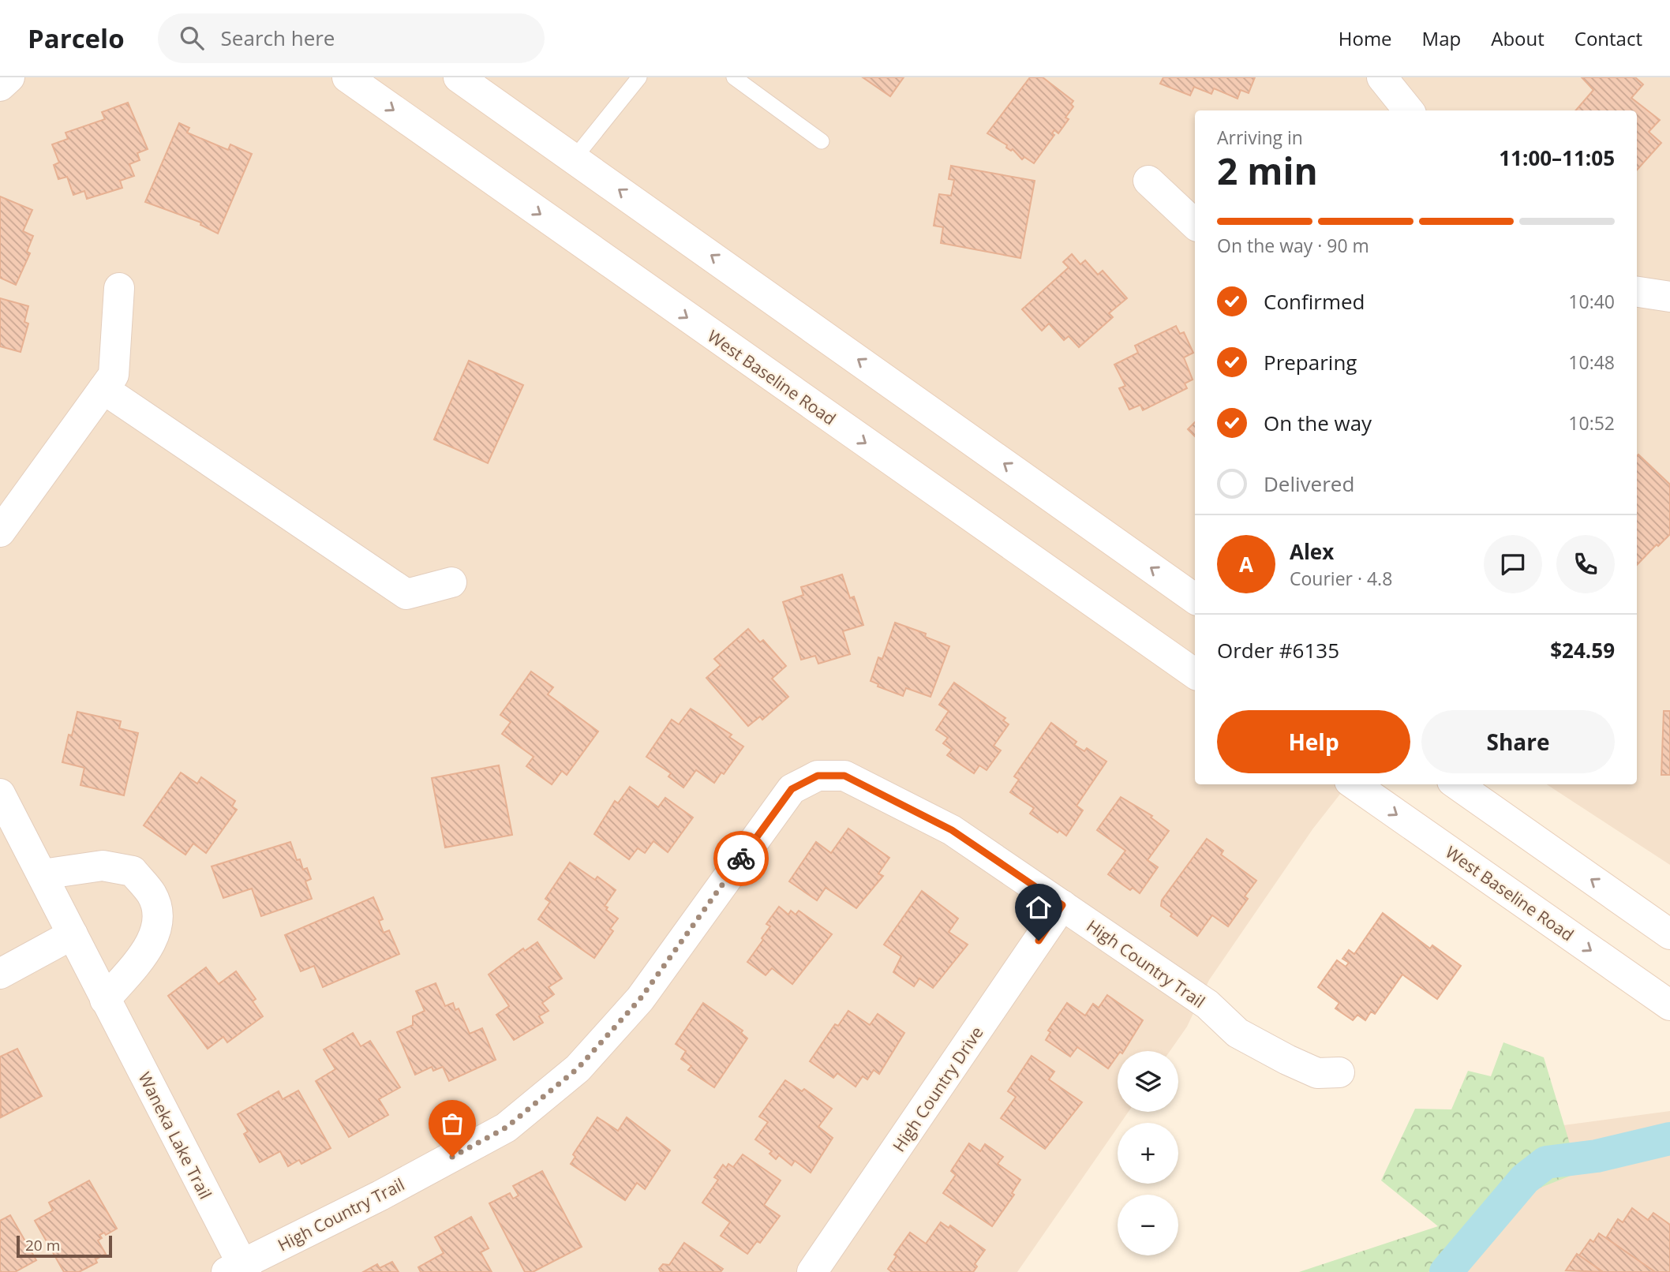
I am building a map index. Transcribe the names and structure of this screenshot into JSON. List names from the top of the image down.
{
  "streets": {
    "street": [
      "West Baseline Road",
      "High Country Trail",
      "High Country Drive",
      "Waneka Lake Trail"
    ]
  },
  "crossings": [
    ["High Country Trail", "High Country Drive"],
    ["High Country Trail", "Waneka Lake Trail"]
  ],
  "scale_bar": "20 m",
  "page": {
    "header": "Parcelo",
    "search": "Search here",
    "nav": [
      "Home",
      "Map",
      "About",
      "Contact"
    ],
    "heading": ["2 min", "Arriving in", "11:00–11:05"],
    "panel": [
      "Alex",
      "Courier · 4.8",
      "Order #6135",
      "$24.59"
    ],
    "bar": "On the way · 90 m",
    "list": [
      ["Confirmed", "10:40"],
      ["Preparing", "10:48"],
      ["On the way", "10:52"],
      "Delivered"
    ],
    "round": "A",
    "buttons": ["Help", "Share"],
    "map_buttons": ["+", "−"],
    "scale": "20 m"
  }
}
